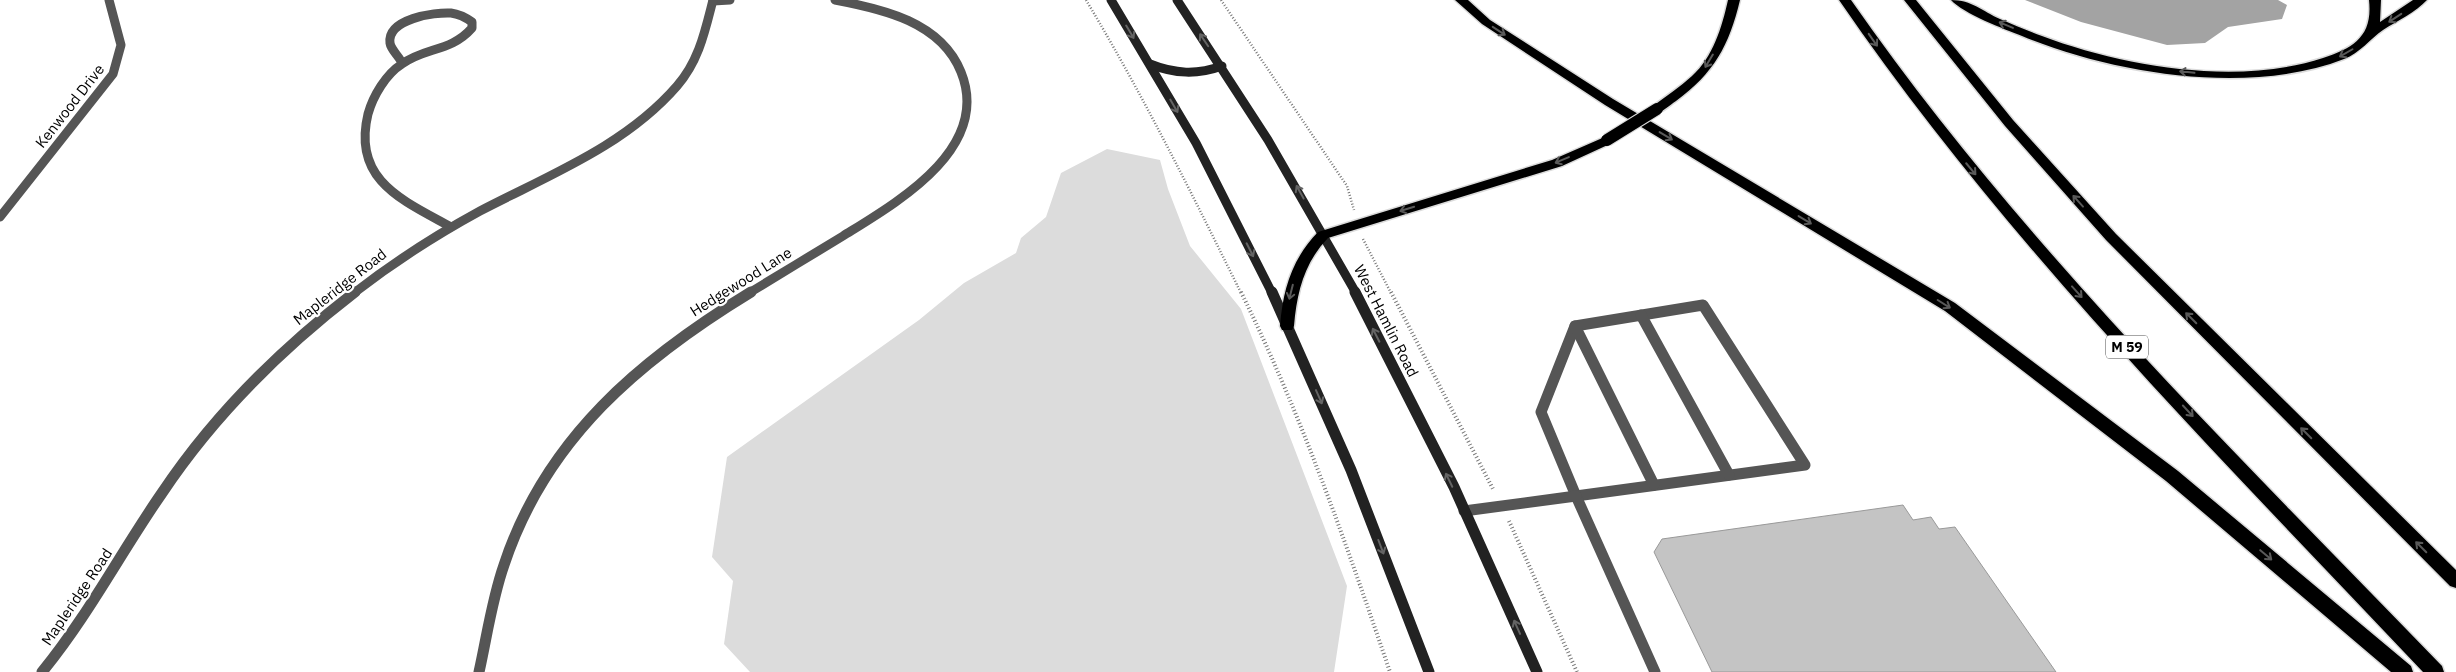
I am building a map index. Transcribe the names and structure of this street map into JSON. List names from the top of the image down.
{
  "streets": {
    "highway": ["M 59"],
    "main road": ["West Hamlin Road"],
    "street": ["Kenwood Drive", "Hedgewood Lane", "Mapleridge Road"]
  }
}
